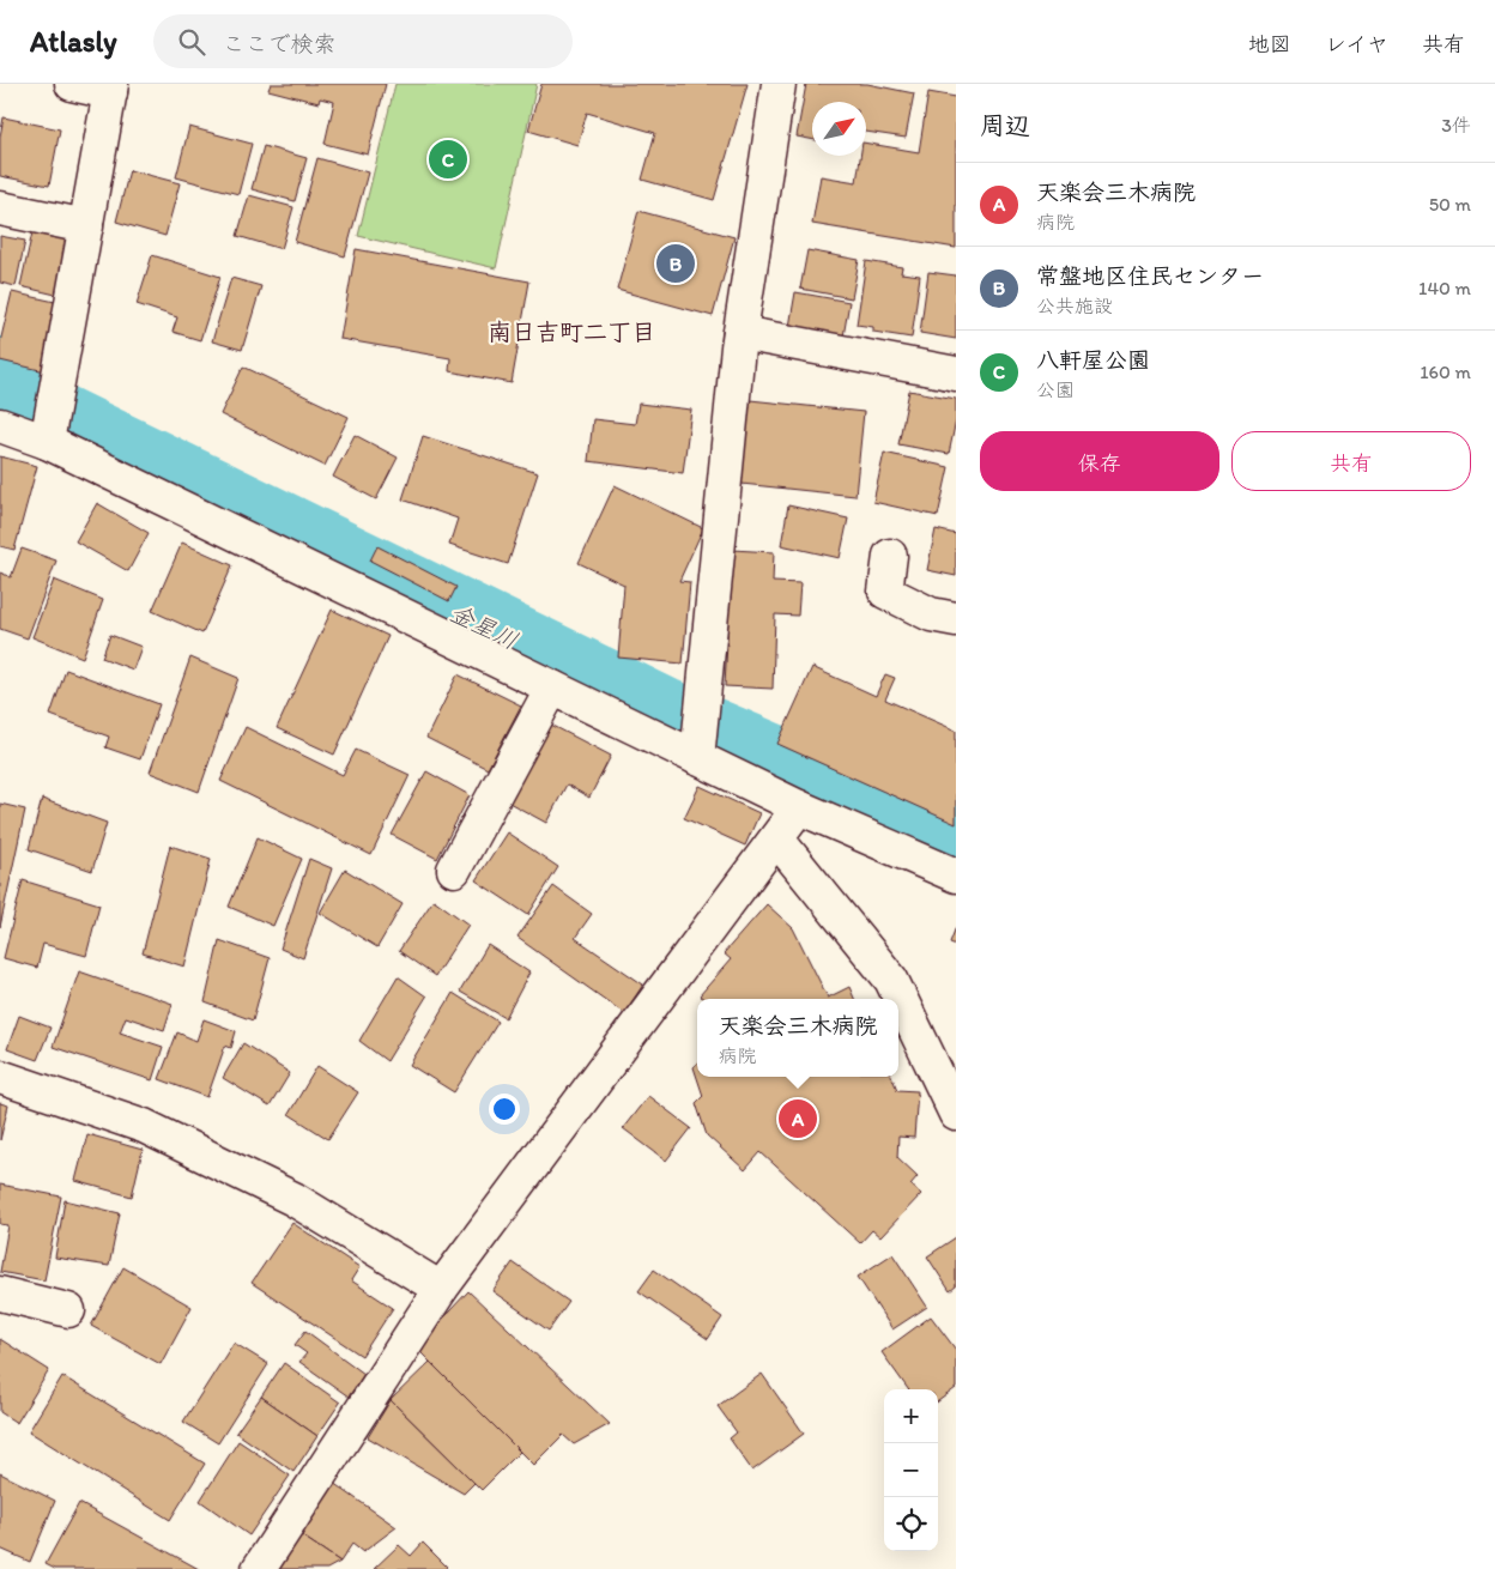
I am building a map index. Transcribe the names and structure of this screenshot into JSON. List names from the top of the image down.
{
  "districts": ["南日吉町二丁目"],
  "water": ["金星川"],
  "north": "top right",
  "page": {
    "header": "Atlasly",
    "search": "ここで検索",
    "nav": ["地図", "レイヤ", "共有"],
    "heading": ["周辺", "3件"],
    "pins": ["C", "B", "A"],
    "list": [
      {
        "mark": "A",
        "name": "天楽会三木病院",
        "note": "病院",
        "value": "50 m"
      },
      {
        "mark": "B",
        "name": "常盤地区住民センター",
        "note": "公共施設",
        "value": "140 m"
      },
      {
        "mark": "C",
        "name": "八軒屋公園",
        "note": "公園",
        "value": "160 m"
      }
    ],
    "buttons": ["保存", "共有"],
    "popup": ["天楽会三木病院", "病院"],
    "map_buttons": ["+", "−"]
  }
}
